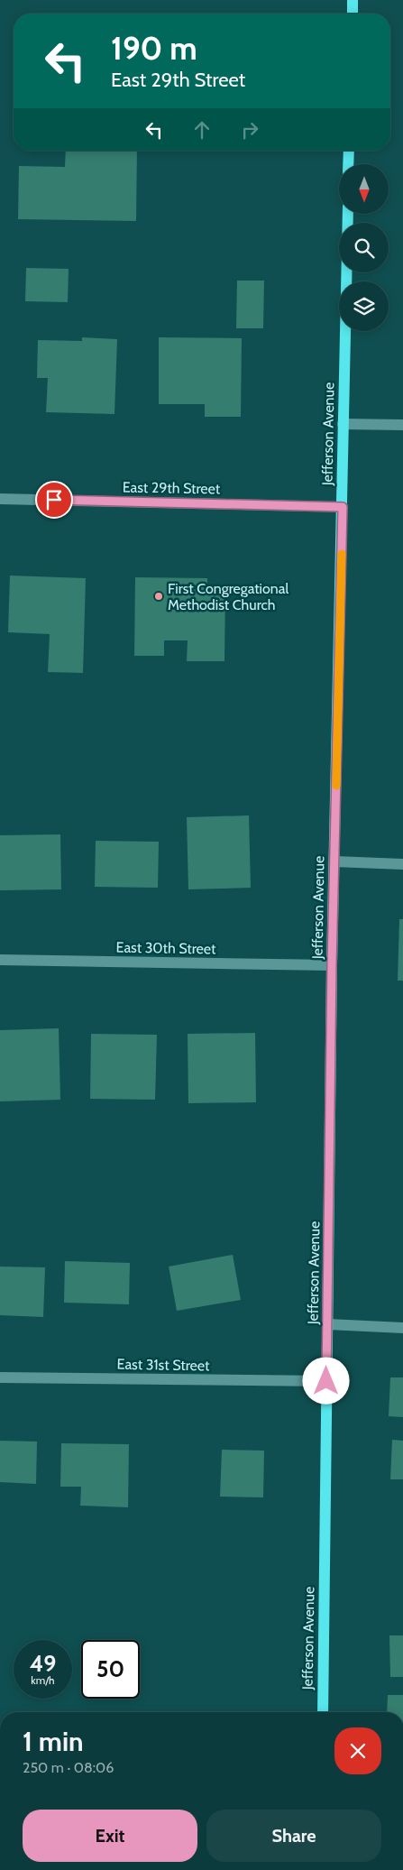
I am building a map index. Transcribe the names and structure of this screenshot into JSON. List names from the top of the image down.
{
  "streets": {
    "main road": ["Jefferson Avenue"],
    "street": ["East 29th Street", "East 30th Street", "East 31st Street"]
  },
  "crossings": [
    ["Jefferson Avenue", "East 29th Street"],
    ["Jefferson Avenue", "East 30th Street"],
    ["Jefferson Avenue", "East 31st Street"]
  ],
  "places": ["First Congregational Methodist Church"],
  "north": "bottom",
  "page": {
    "turn": ["190 m", "East 29th Street"],
    "speed": "49 km/h",
    "limit": "50",
    "heading": ["1 min", "250 m · 08:06"],
    "buttons": ["Exit", "Share"]
  }
}
